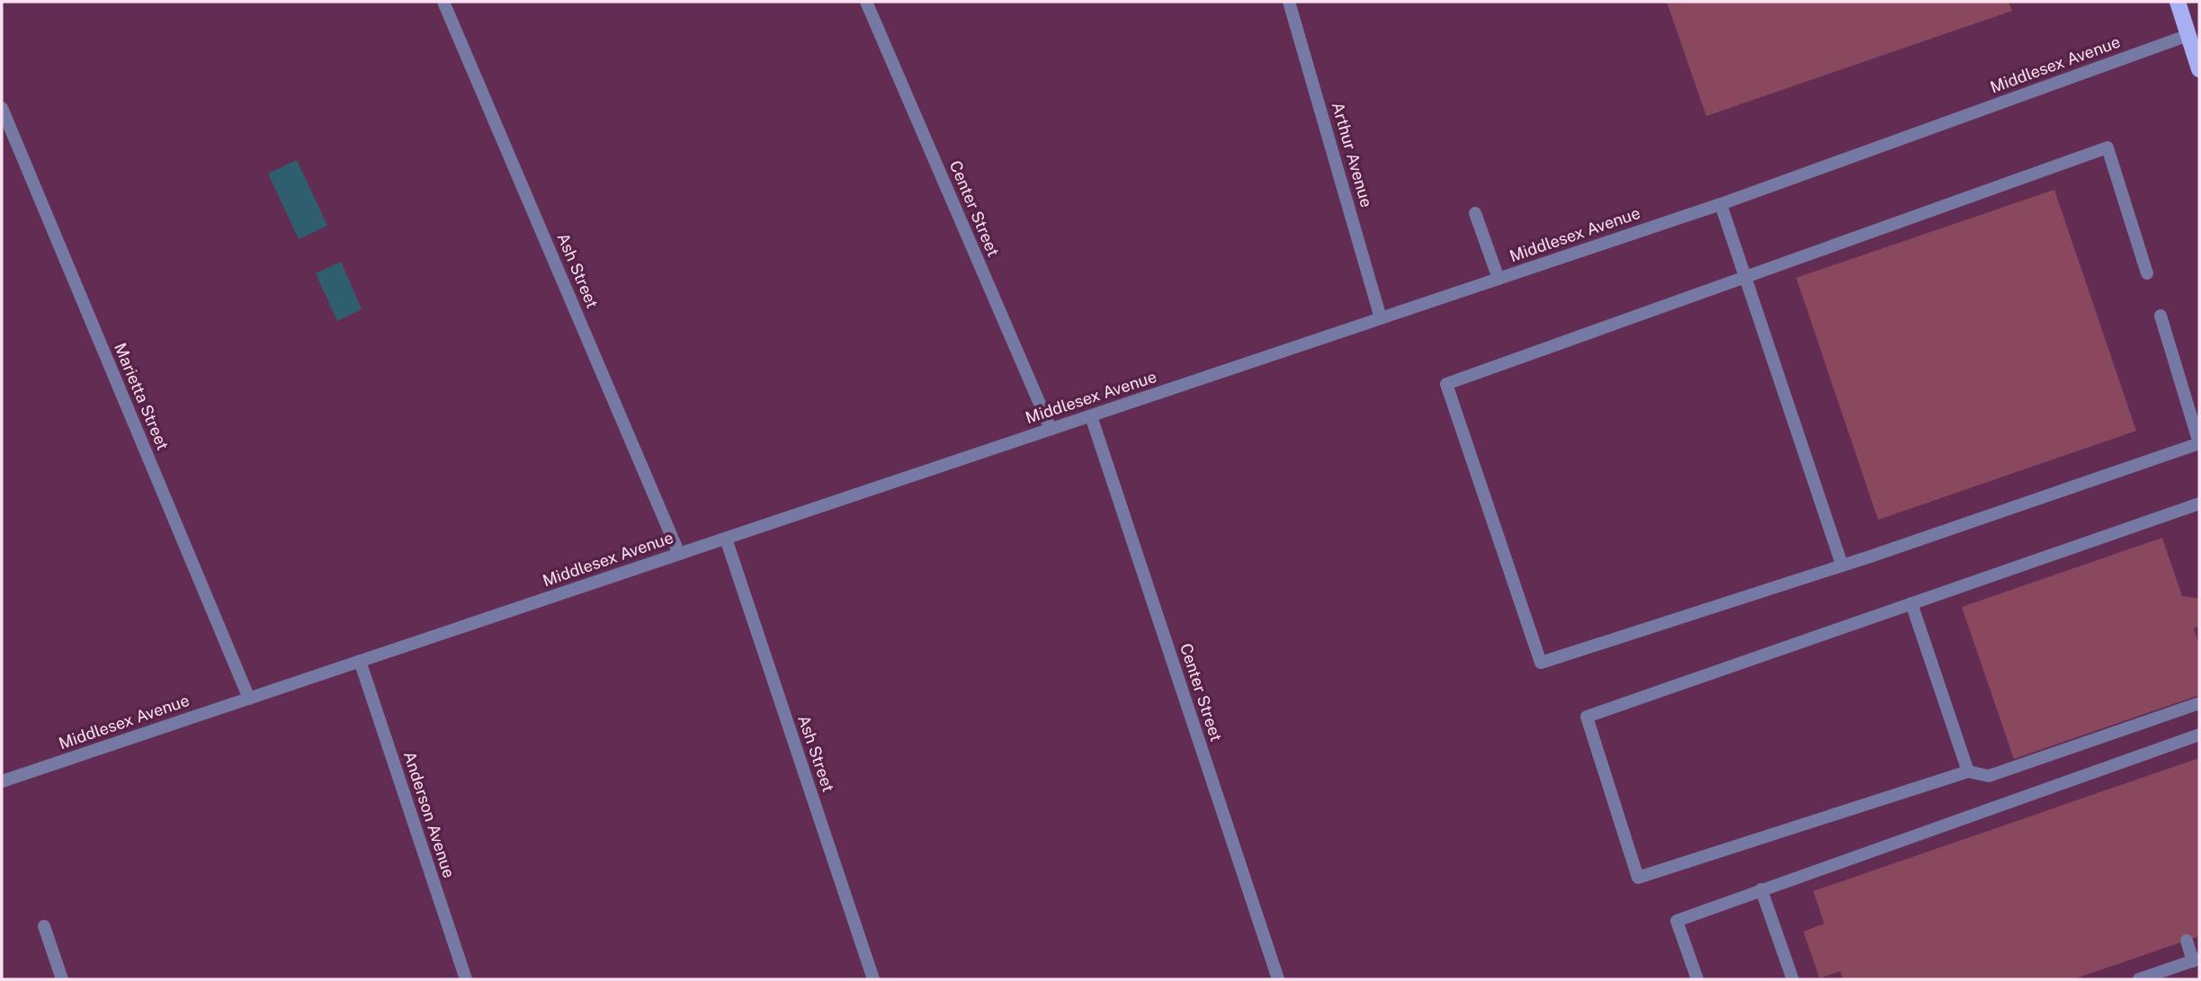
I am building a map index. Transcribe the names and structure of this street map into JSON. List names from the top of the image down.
{
  "streets": {
    "street": [
      "Middlesex Avenue",
      "Arthur Avenue",
      "Center Street",
      "Ash Street",
      "Marietta Street",
      "Anderson Avenue"
    ]
  },
  "crossings": [
    ["Middlesex Avenue", "Arthur Avenue"],
    ["Middlesex Avenue", "Center Street"],
    ["Middlesex Avenue", "Ash Street"],
    ["Middlesex Avenue", "Marietta Street"],
    ["Middlesex Avenue", "Anderson Avenue"]
  ]
}
